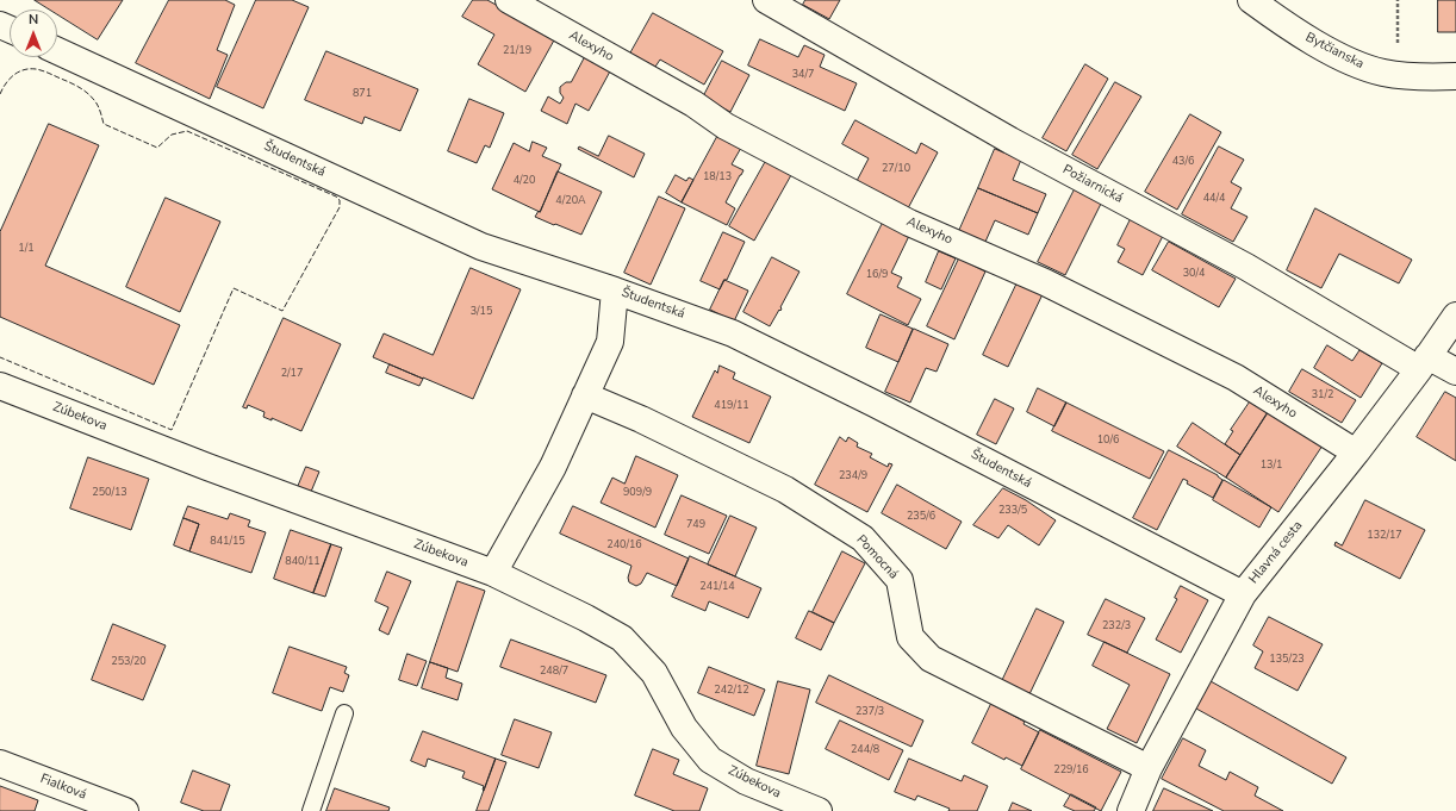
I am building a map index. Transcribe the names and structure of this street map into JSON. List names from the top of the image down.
{
  "streets": {
    "street": [
      "Alexyho",
      "Bytčianska",
      "Študentská",
      "Požiarnická",
      "Zúbekova",
      "Hlavná cesta",
      "Pomocná",
      "Fialková"
    ]
  },
  "crossings": [
    ["Alexyho", "Hlavná cesta"],
    ["Študentská", "Hlavná cesta"],
    ["Požiarnická", "Hlavná cesta"],
    ["Hlavná cesta", "Pomocná"]
  ],
  "house_numbers": [
    "21/19",
    "34/7",
    "871",
    "43/6",
    "27/10",
    "18/13",
    "4/20",
    "44/4",
    "4/20A",
    "1/1",
    "30/4",
    "16/9",
    "3/15",
    "2/17",
    "31/2",
    "419/11",
    "10/6",
    "13/1",
    "234/9",
    "250/13",
    "909/9",
    "233/5",
    "235/6",
    "749",
    "132/17",
    "841/15",
    "240/16",
    "840/11",
    "241/14",
    "232/3",
    "135/23",
    "253/20",
    "248/7",
    "242/12",
    "237/3",
    "244/8",
    "229/16"
  ],
  "north": "top"
}
